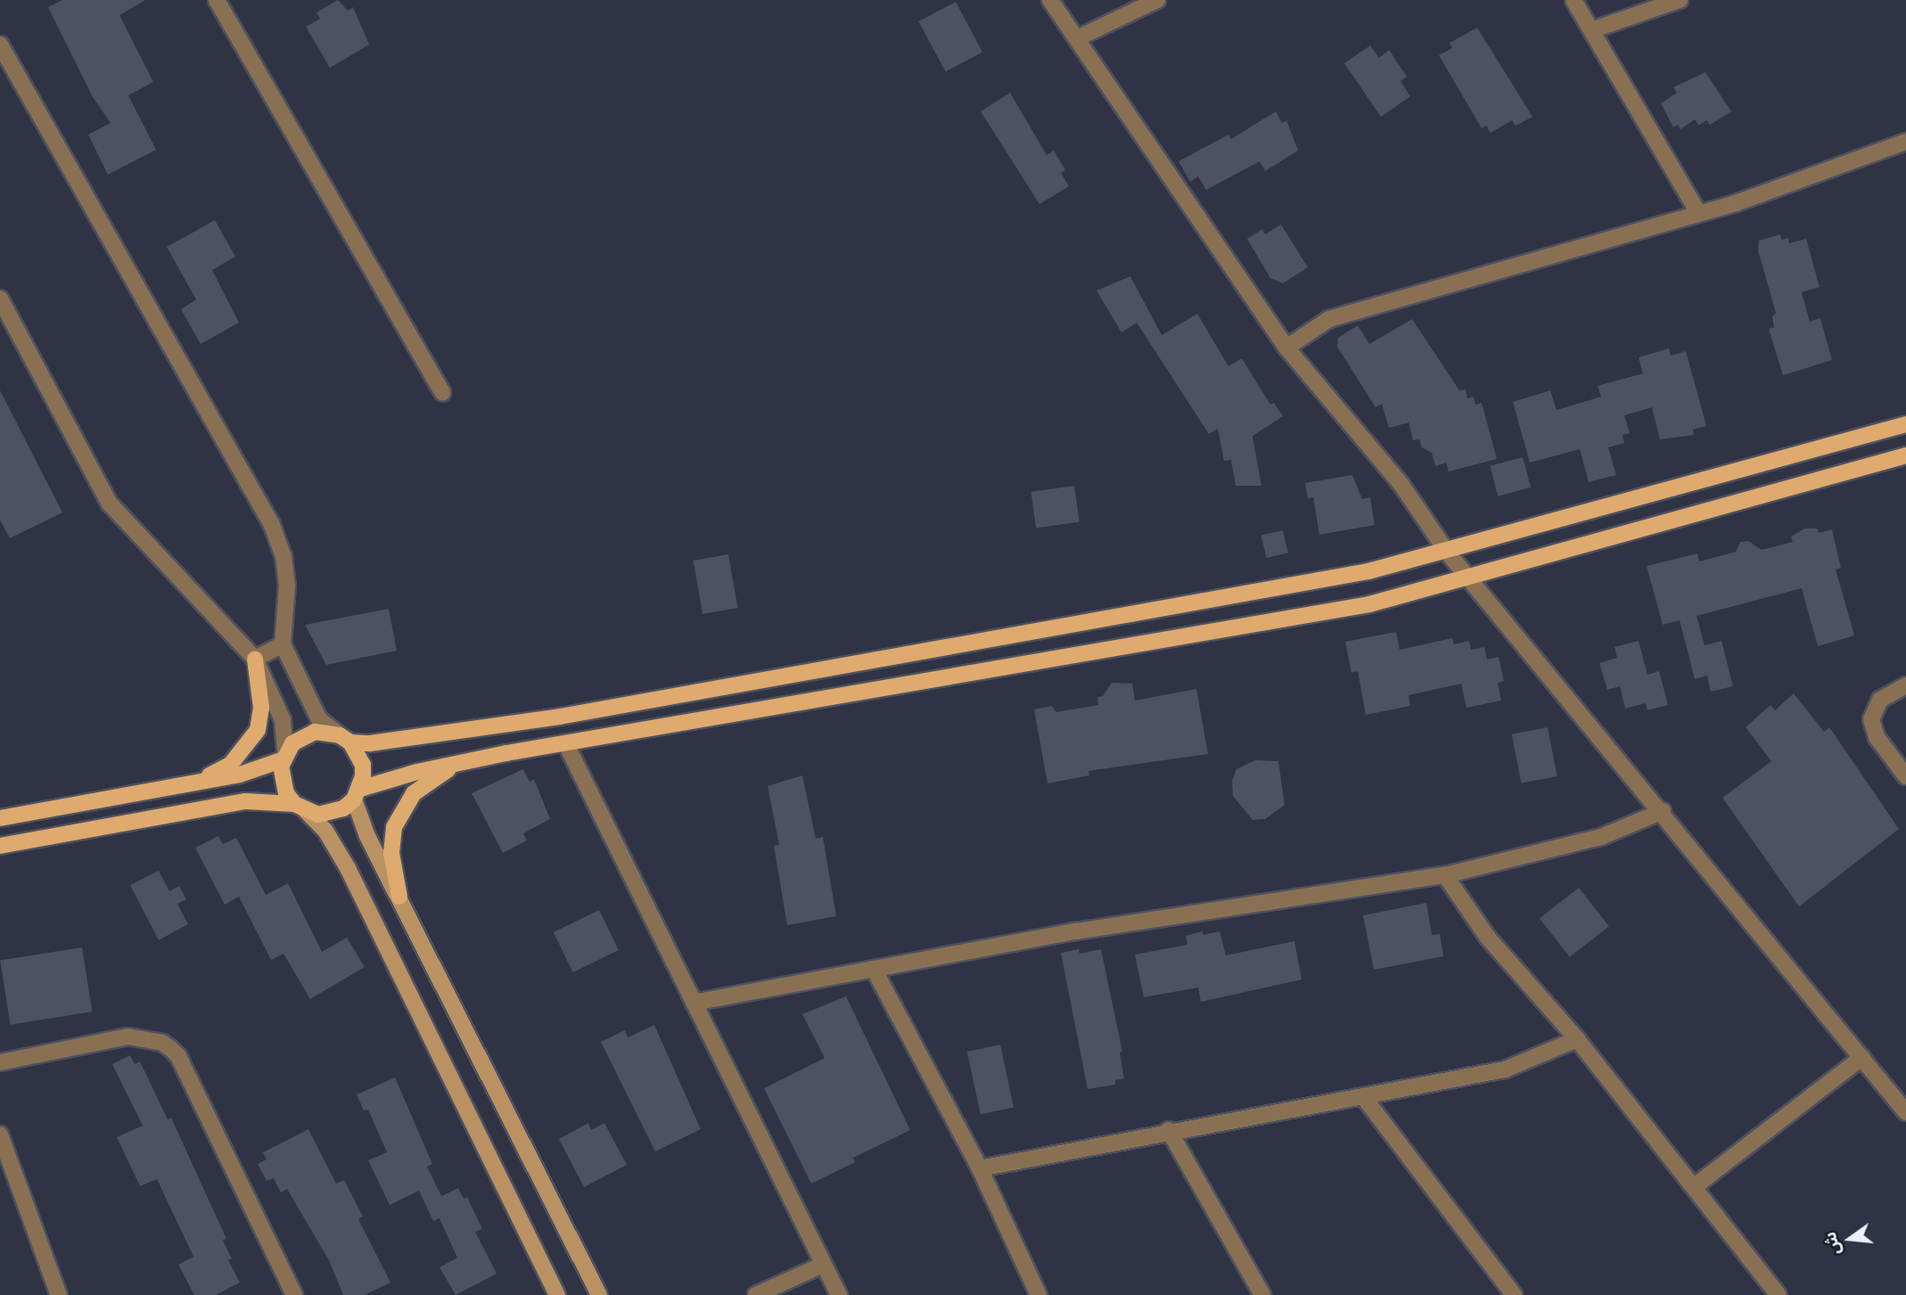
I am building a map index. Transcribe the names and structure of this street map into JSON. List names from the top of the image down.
{
  "north": "left"
}
